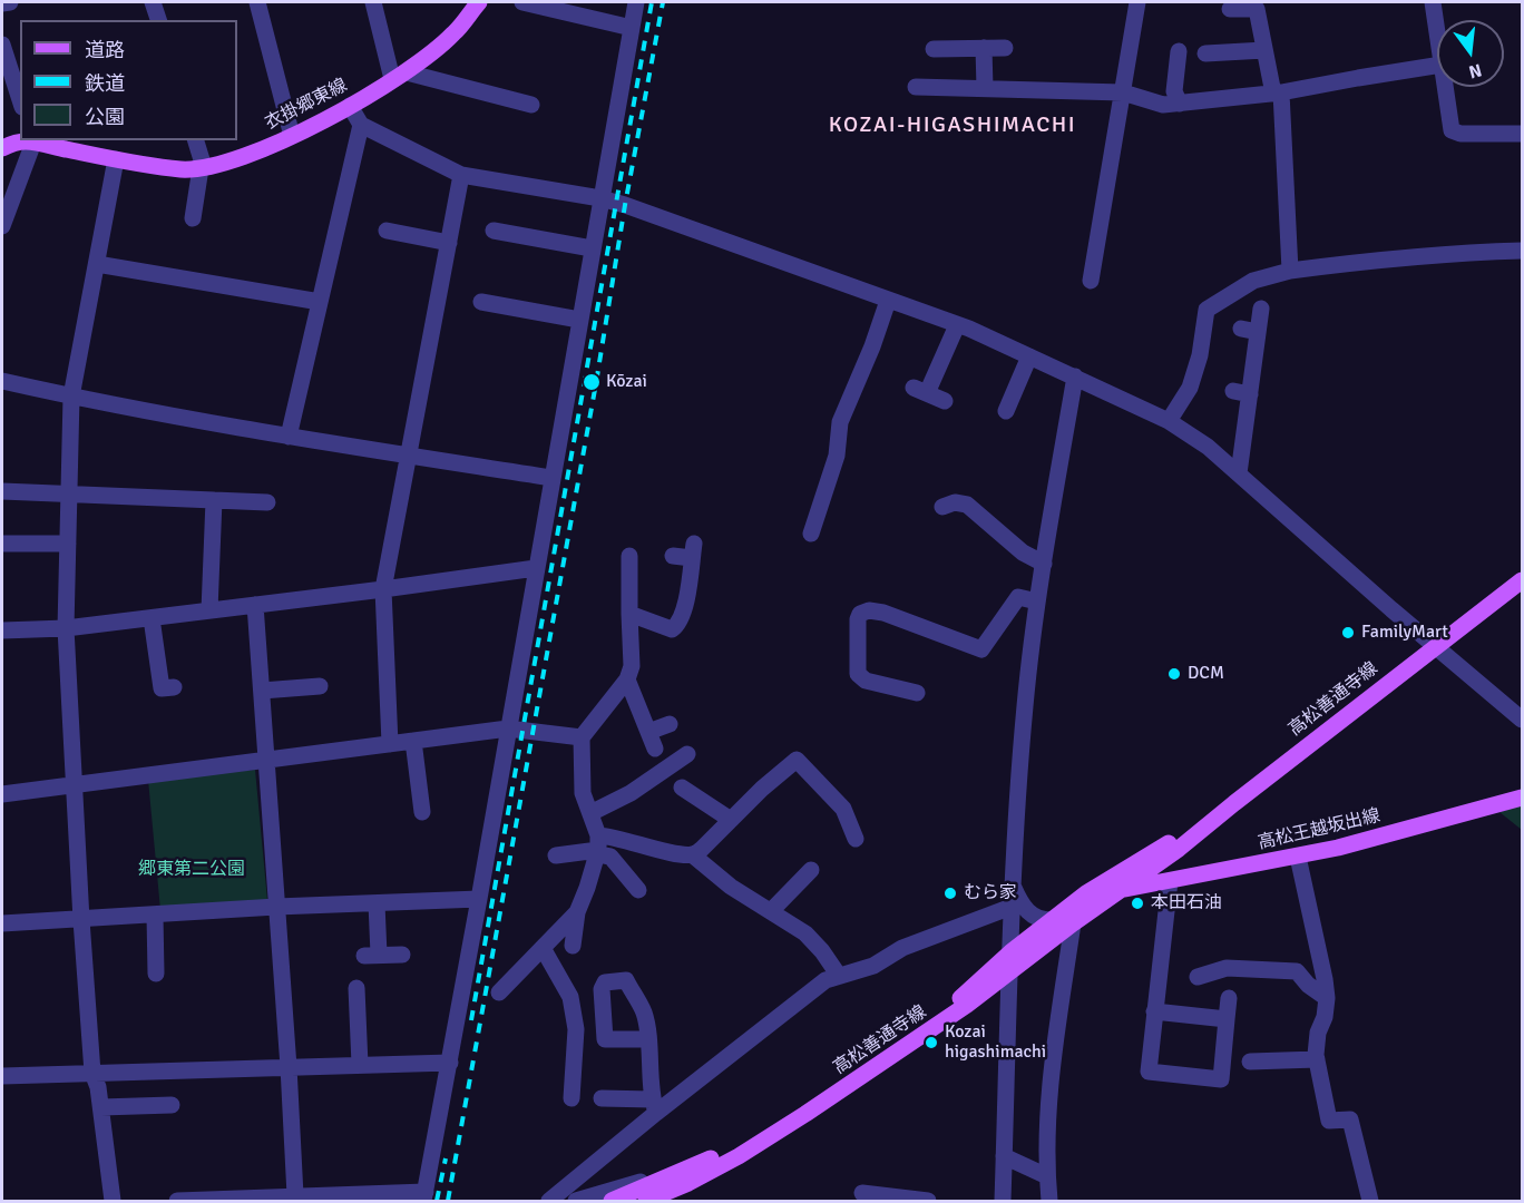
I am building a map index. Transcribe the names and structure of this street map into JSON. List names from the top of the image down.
{
  "streets": {
    "main road": ["衣掛郷東線", "高松善通寺線", "高松王越坂出線"]
  },
  "crossings": [
    ["高松善通寺線", "高松王越坂出線"]
  ],
  "districts": ["KOZAI-HIGASHIMACHI"],
  "parks": ["郷東第二公園"],
  "places": [
    "Kōzai",
    "FamilyMart",
    "DCM",
    "むら家",
    "本田石油",
    "Kozai higashimachi"
  ],
  "legend": ["道路", "鉄道", "公園"],
  "north": "bottom"
}
